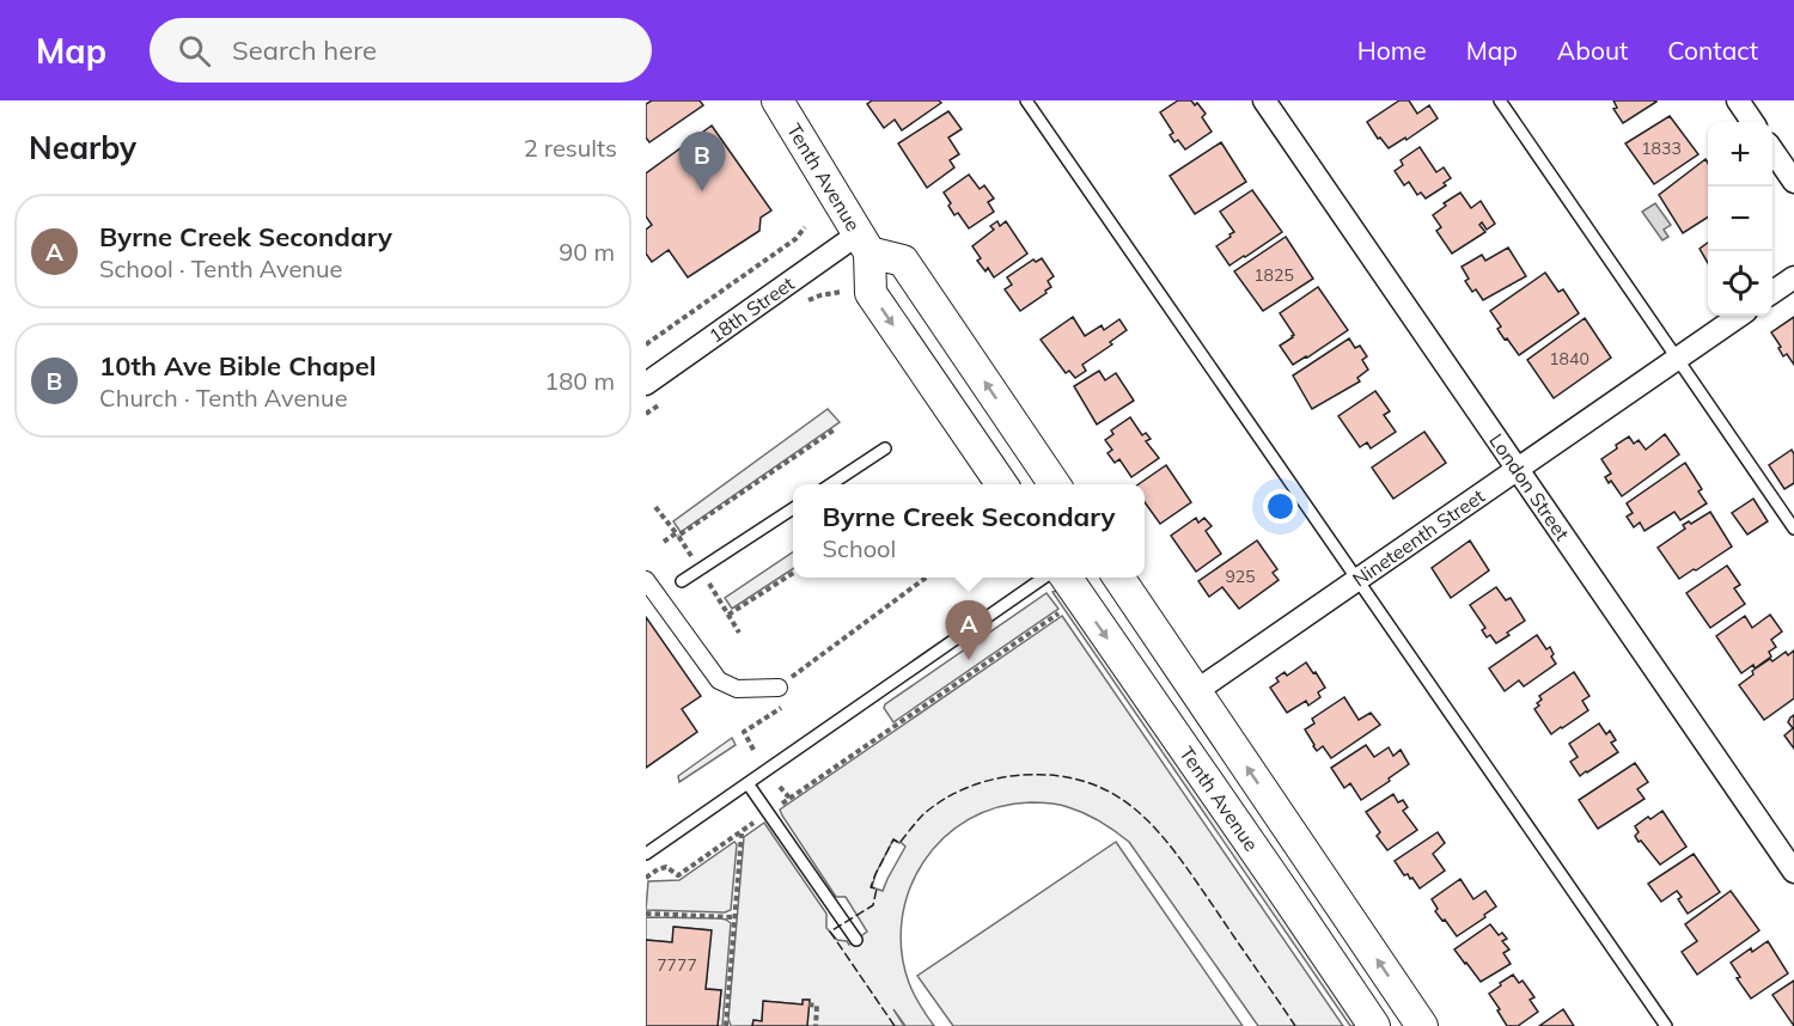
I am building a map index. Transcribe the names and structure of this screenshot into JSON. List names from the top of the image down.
{
  "streets": {
    "main road": ["Tenth Avenue"],
    "street": ["18th Street", "London Street", "Nineteenth Street"]
  },
  "crossings": [
    ["Tenth Avenue", "18th Street"],
    ["Tenth Avenue", "Nineteenth Street"],
    ["London Street", "Nineteenth Street"]
  ],
  "house_numbers": [
    "1833",
    "1825",
    "1840",
    "925",
    "7777"
  ],
  "page": {
    "header": "Map",
    "search": "Search here",
    "nav": [
      "Home",
      "Map",
      "About",
      "Contact"
    ],
    "heading": ["Nearby", "2 results"],
    "map_buttons": ["+", "−"],
    "pins": ["B", "A"],
    "list": [
      {
        "mark": "A",
        "name": "Byrne Creek Secondary",
        "note": "School · Tenth Avenue",
        "value": "90 m"
      },
      {
        "mark": "B",
        "name": "10th Ave Bible Chapel",
        "note": "Church · Tenth Avenue",
        "value": "180 m"
      }
    ],
    "popup": ["Byrne Creek Secondary", "School"]
  }
}
